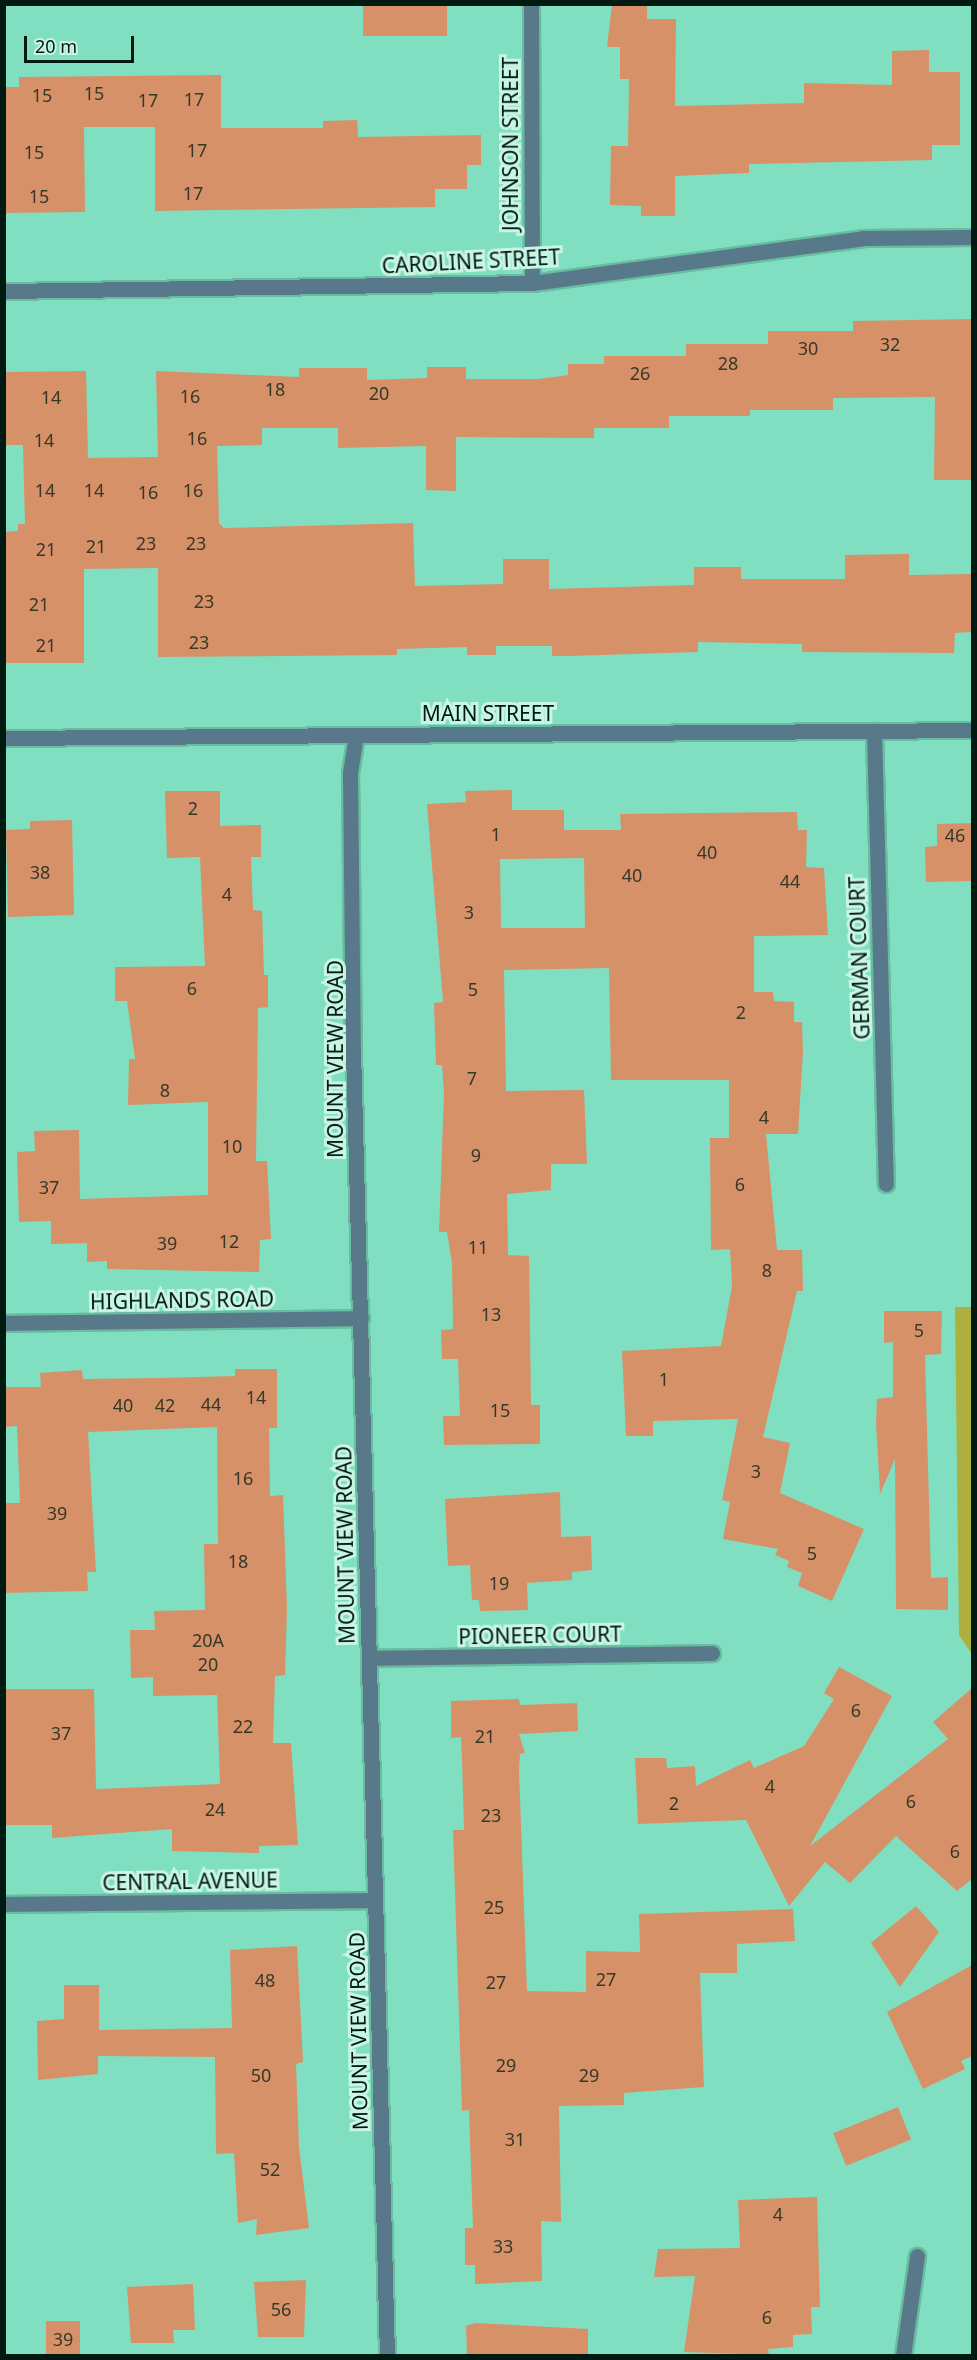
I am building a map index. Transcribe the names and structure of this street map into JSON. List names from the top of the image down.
{
  "streets": {
    "street": [
      "JOHNSON STREET",
      "CAROLINE STREET",
      "MAIN STREET",
      "GERMAN COURT",
      "MOUNT VIEW ROAD",
      "HIGHLANDS ROAD",
      "PIONEER COURT",
      "CENTRAL AVENUE"
    ]
  },
  "crossings": [
    ["JOHNSON STREET", "CAROLINE STREET"],
    ["MAIN STREET", "GERMAN COURT"],
    ["MAIN STREET", "MOUNT VIEW ROAD"],
    ["MOUNT VIEW ROAD", "HIGHLANDS ROAD"],
    ["MOUNT VIEW ROAD", "PIONEER COURT"],
    ["MOUNT VIEW ROAD", "CENTRAL AVENUE"]
  ],
  "house_numbers": [
    "15",
    "15",
    "17",
    "17",
    "17",
    "15",
    "17",
    "15",
    "32",
    "30",
    "28",
    "26",
    "18",
    "20",
    "16",
    "14",
    "16",
    "14",
    "14",
    "14",
    "16",
    "16",
    "23",
    "23",
    "21",
    "21",
    "23",
    "21",
    "23",
    "21",
    "2",
    "1",
    "46",
    "40",
    "38",
    "40",
    "44",
    "4",
    "3",
    "6",
    "5",
    "2",
    "7",
    "8",
    "4",
    "10",
    "9",
    "6",
    "37",
    "12",
    "39",
    "11",
    "8",
    "13",
    "5",
    "1",
    "14",
    "44",
    "40",
    "42",
    "15",
    "3",
    "16",
    "39",
    "5",
    "18",
    "19",
    "20A",
    "20",
    "6",
    "22",
    "37",
    "21",
    "4",
    "6",
    "2",
    "24",
    "23",
    "6",
    "25",
    "27",
    "48",
    "27",
    "29",
    "50",
    "29",
    "31",
    "52",
    "4",
    "33",
    "56",
    "6",
    "39"
  ],
  "scale_bar": "20 m"
}
